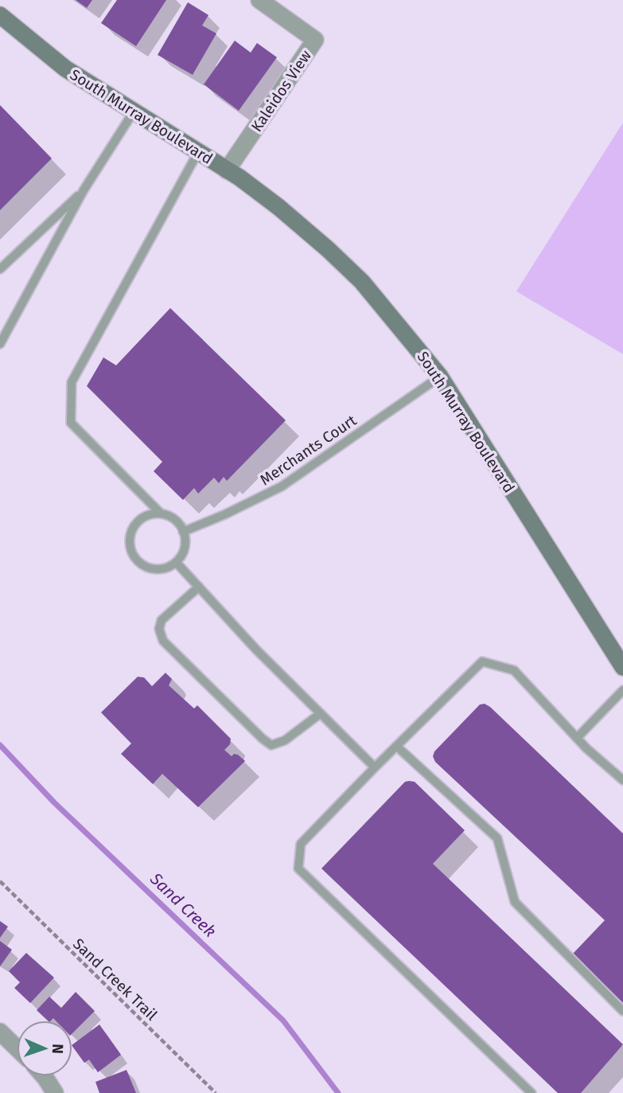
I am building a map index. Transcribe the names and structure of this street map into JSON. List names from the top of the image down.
{
  "streets": {
    "main road": ["South Murray Boulevard"],
    "street": ["Kaleidos View"],
    "lane": ["Merchants Court"],
    "path": ["Sand Creek Trail"]
  },
  "crossings": [
    ["Kaleidos View", "South Murray Boulevard"],
    ["South Murray Boulevard", "Merchants Court"]
  ],
  "water": ["Sand Creek"],
  "north": "right"
}
